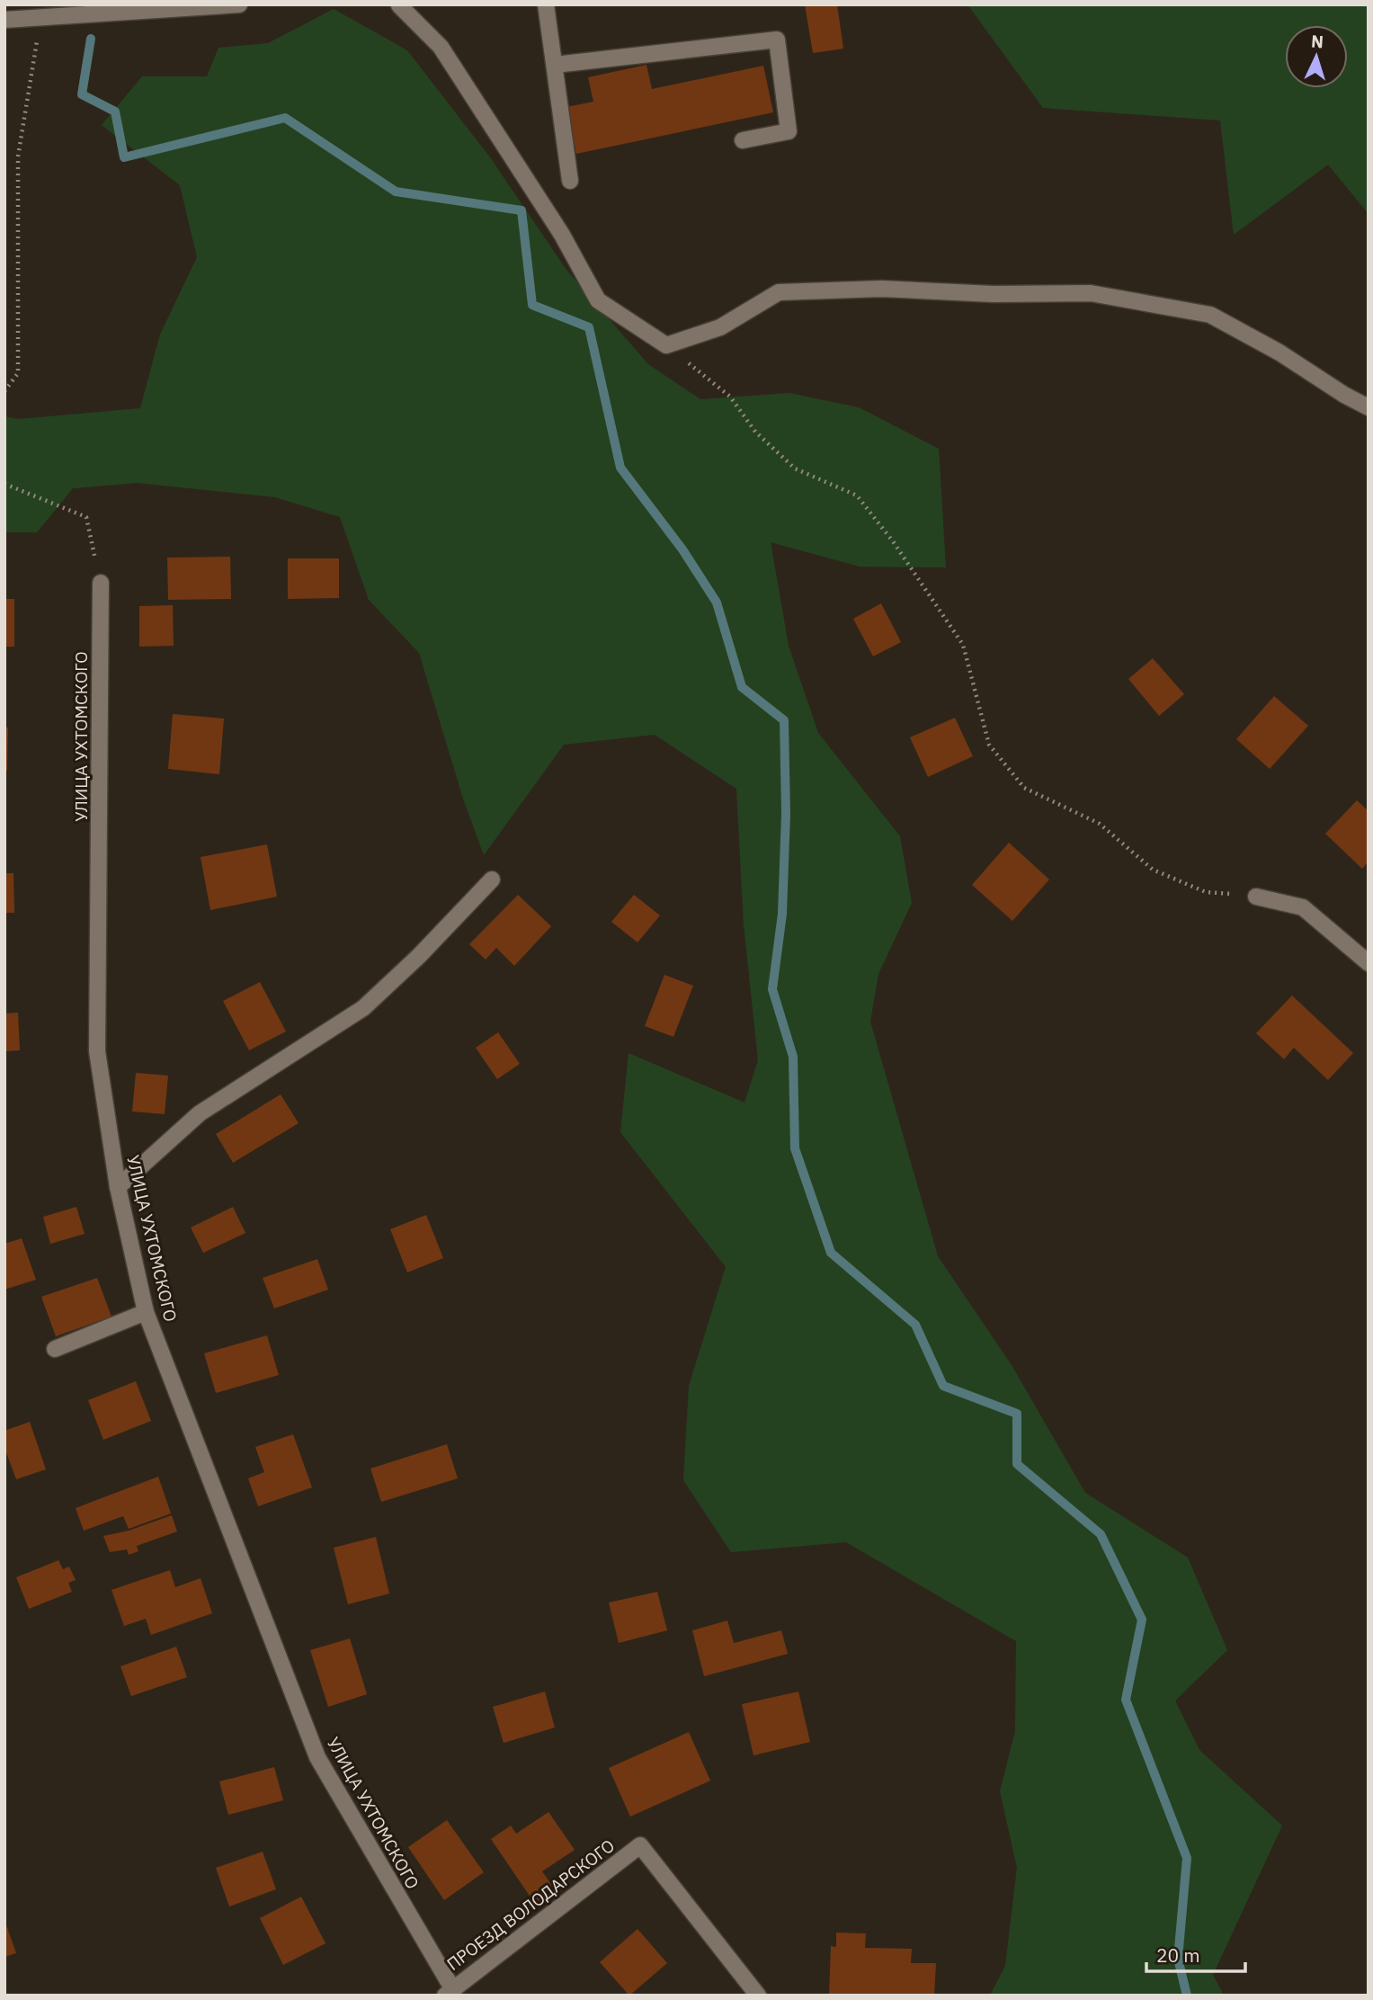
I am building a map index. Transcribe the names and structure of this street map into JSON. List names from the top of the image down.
{
  "streets": {
    "street": ["УЛИЦА УХТОМСКОГО", "ПРОЕЗД ВОЛОДАРСКОГО"]
  },
  "crossings": [
    ["УЛИЦА УХТОМСКОГО", "ПРОЕЗД ВОЛОДАРСКОГО"]
  ],
  "scale_bar": "20 m",
  "north": "top"
}
